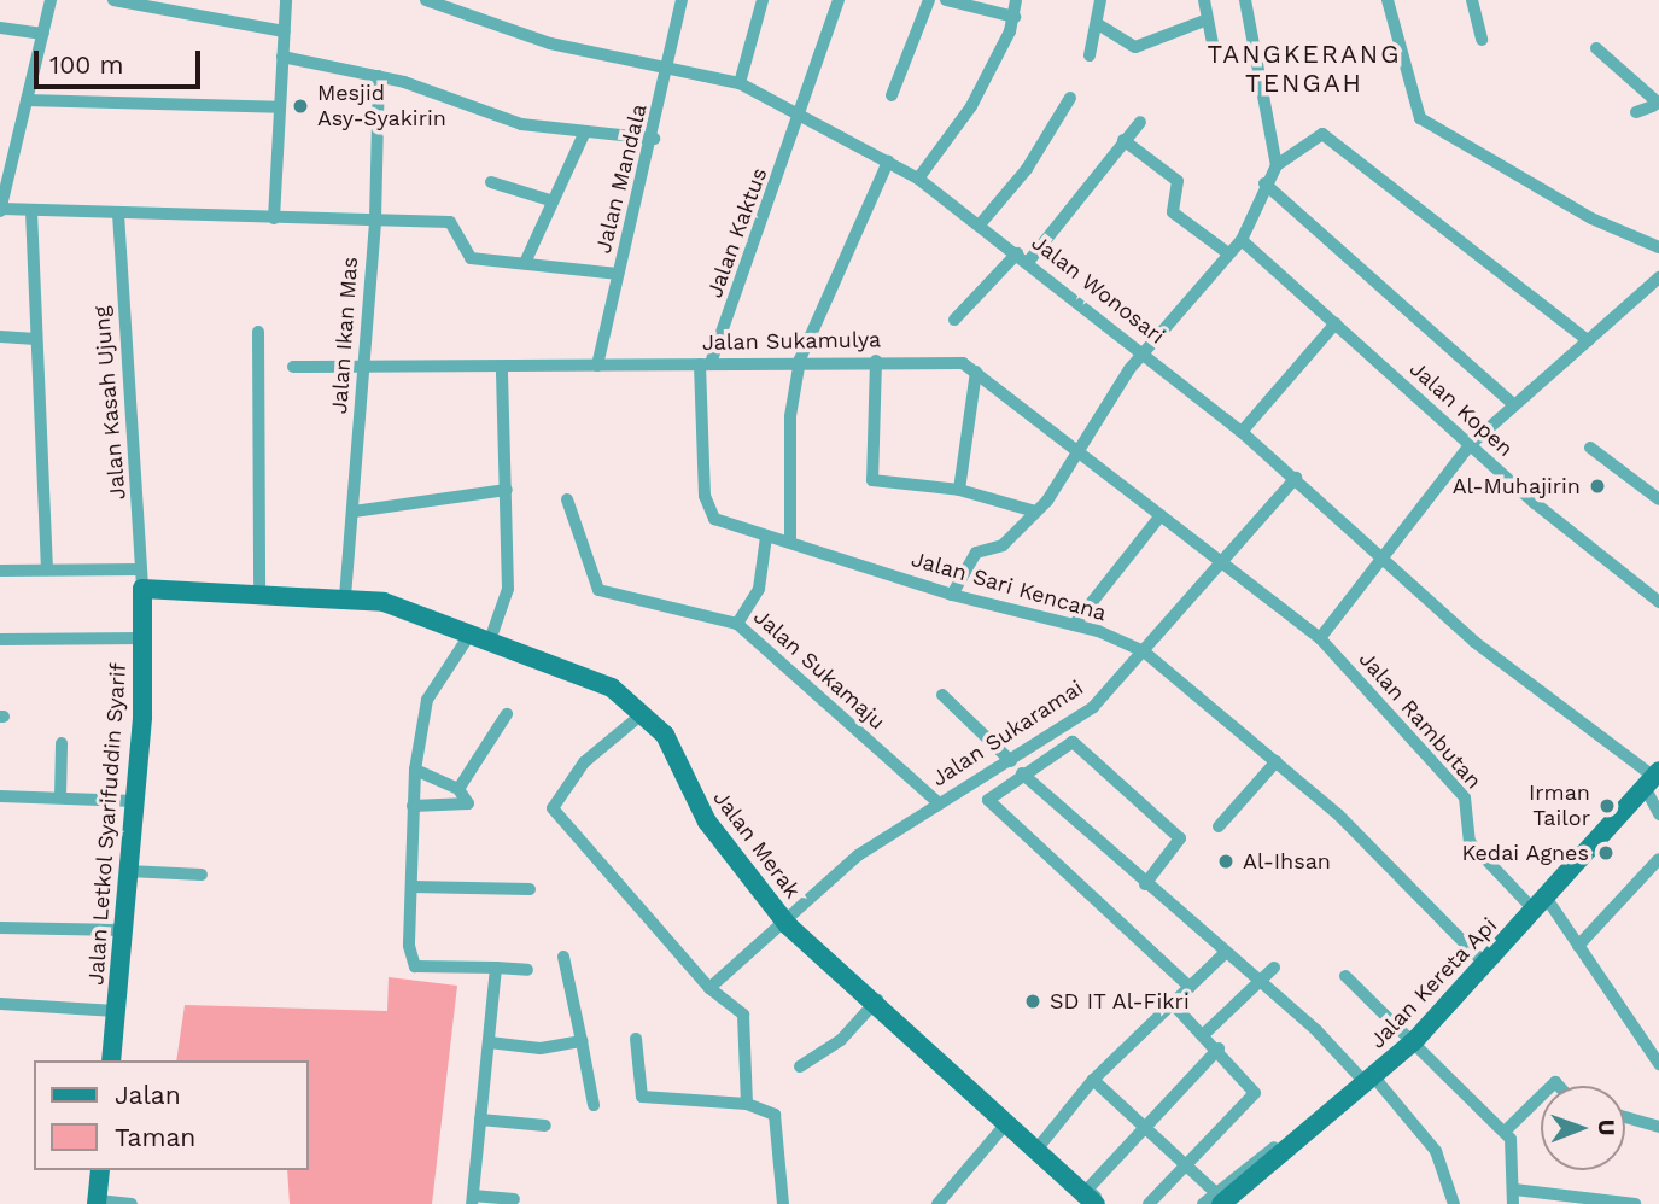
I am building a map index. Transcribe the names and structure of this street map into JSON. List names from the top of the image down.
{
  "streets": {
    "street": [
      "Jalan Mandala",
      "Jalan Kaktus",
      "Jalan Wonosari",
      "Jalan Ikan Mas",
      "Jalan Sukamulya",
      "Jalan Kasah Ujung",
      "Jalan Kopen",
      "Jalan Sari Kencana",
      "Jalan Sukamaju",
      "Jalan Rambutan",
      "Jalan Sukaramai",
      "Jalan Letkol Syarifuddin Syarif",
      "Jalan Merak",
      "Jalan Kereta Api"
    ]
  },
  "crossings": [
    ["Jalan Mandala", "Jalan Wonosari"],
    ["Jalan Mandala", "Jalan Sukamulya"],
    ["Jalan Kaktus", "Jalan Wonosari"],
    ["Jalan Kaktus", "Jalan Sukamulya"],
    ["Jalan Kaktus", "Jalan Sari Kencana"],
    ["Jalan Wonosari", "Jalan Sukaramai"],
    ["Jalan Wonosari", "Jalan Kereta Api"],
    ["Jalan Ikan Mas", "Jalan Sukamulya"],
    ["Jalan Ikan Mas", "Jalan Merak"],
    ["Jalan Sukamulya", "Jalan Sari Kencana"],
    ["Jalan Sukamulya", "Jalan Rambutan"],
    ["Jalan Sukamulya", "Jalan Sukaramai"],
    ["Jalan Kasah Ujung", "Jalan Letkol Syarifuddin Syarif"],
    ["Jalan Kasah Ujung", "Jalan Merak"],
    ["Jalan Sari Kencana", "Jalan Sukaramai"],
    ["Jalan Sari Kencana", "Jalan Kereta Api"],
    ["Jalan Sukamaju", "Jalan Sukaramai"],
    ["Jalan Rambutan", "Jalan Sukaramai"],
    ["Jalan Rambutan", "Jalan Kereta Api"],
    ["Jalan Sukaramai", "Jalan Merak"],
    ["Jalan Letkol Syarifuddin Syarif", "Jalan Merak"]
  ],
  "districts": ["TANGKERANG TENGAH"],
  "places": [
    "Mesjid Asy-Syakirin",
    "Al-Muhajirin",
    "Irman Tailor",
    "Kedai Agnes",
    "Al-Ihsan",
    "SD IT Al-Fikri"
  ],
  "legend": ["Jalan", "Taman"],
  "scale_bar": "100 m",
  "north": "right"
}
